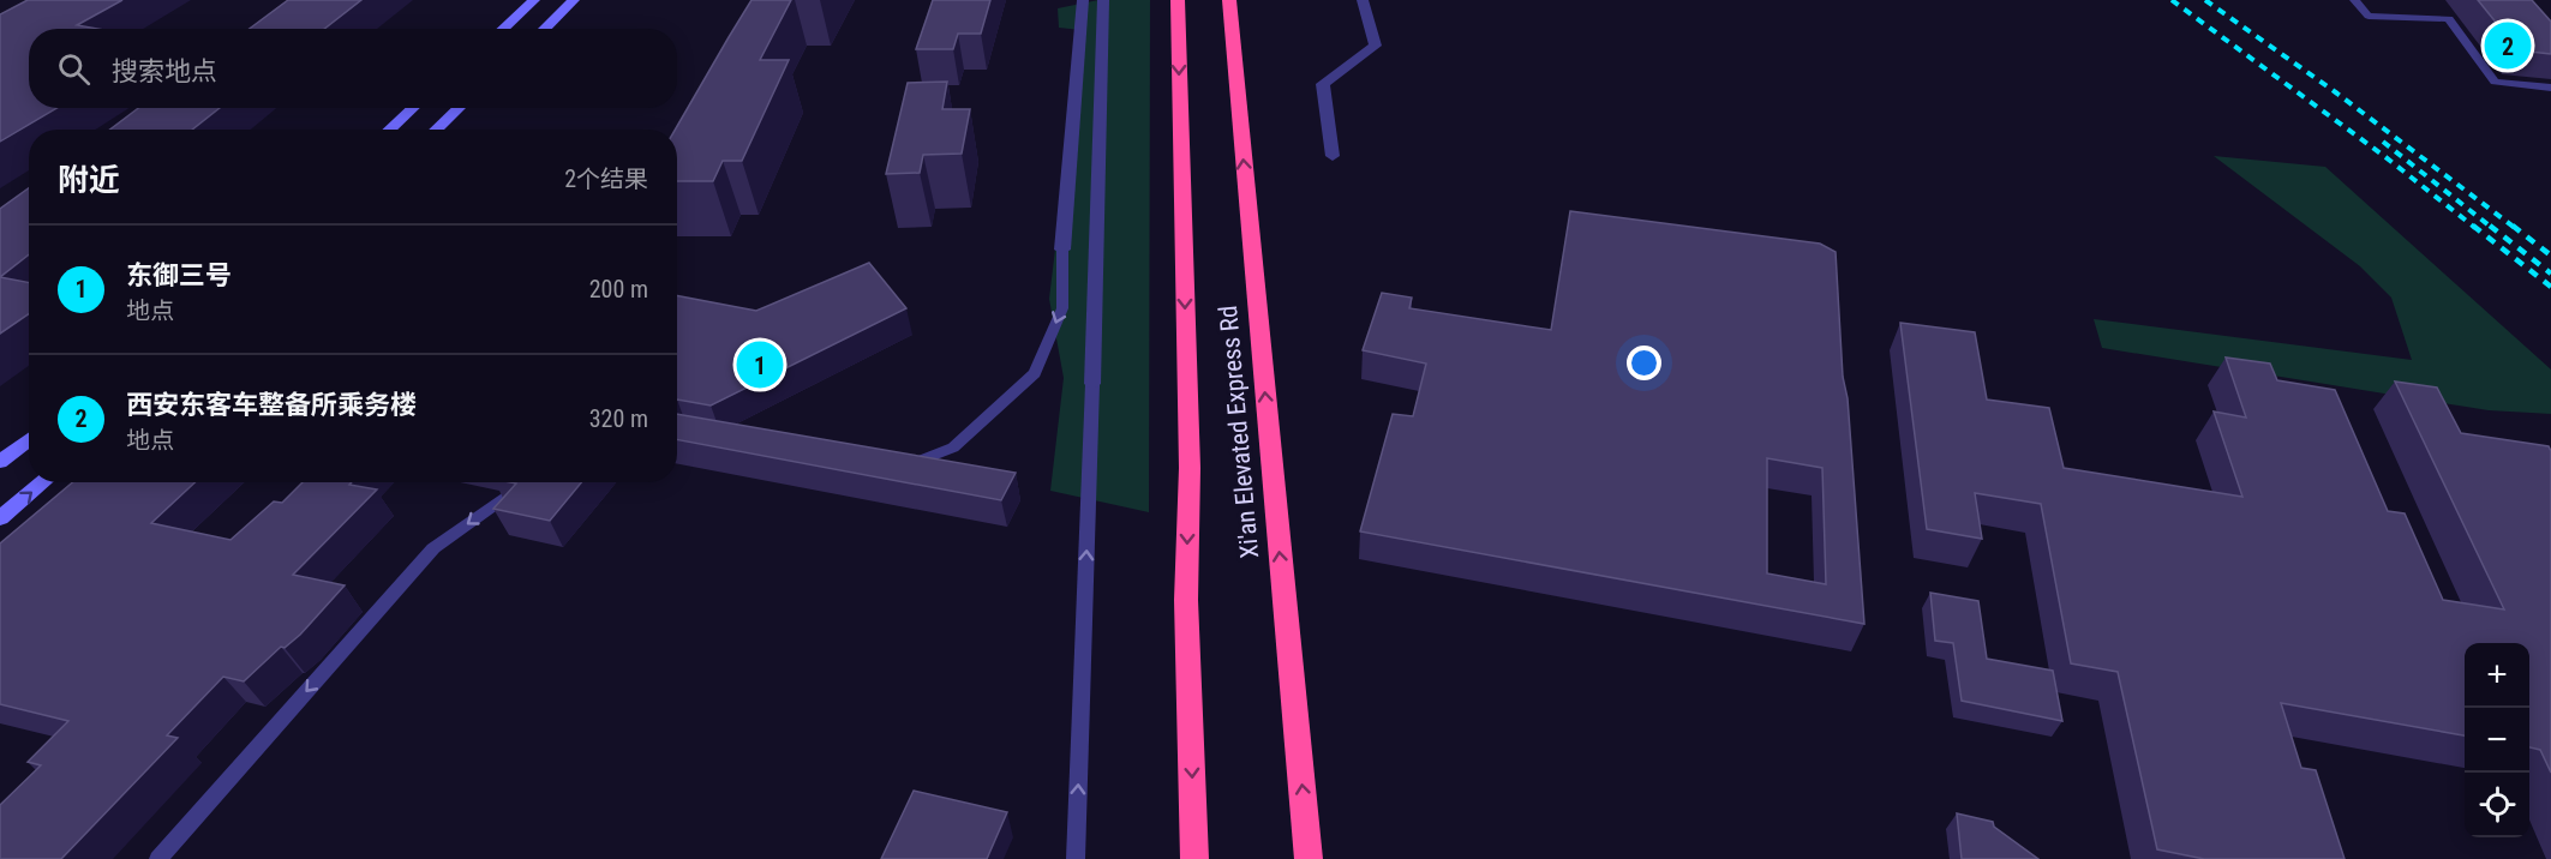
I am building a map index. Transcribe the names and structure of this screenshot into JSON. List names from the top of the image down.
{
  "streets": {
    "highway": ["Xi'an Elevated Express Rd"]
  },
  "page": {
    "pins": ["2", "1"],
    "search": "搜索地点",
    "heading": ["附近", "2个结果"],
    "list": [
      {
        "mark": "1",
        "name": "东御三号",
        "note": "地点",
        "value": "200 m"
      },
      {
        "mark": "2",
        "name": "西安东客车整备所乘务楼",
        "note": "地点",
        "value": "320 m"
      }
    ],
    "map_buttons": ["+", "−"]
  }
}
